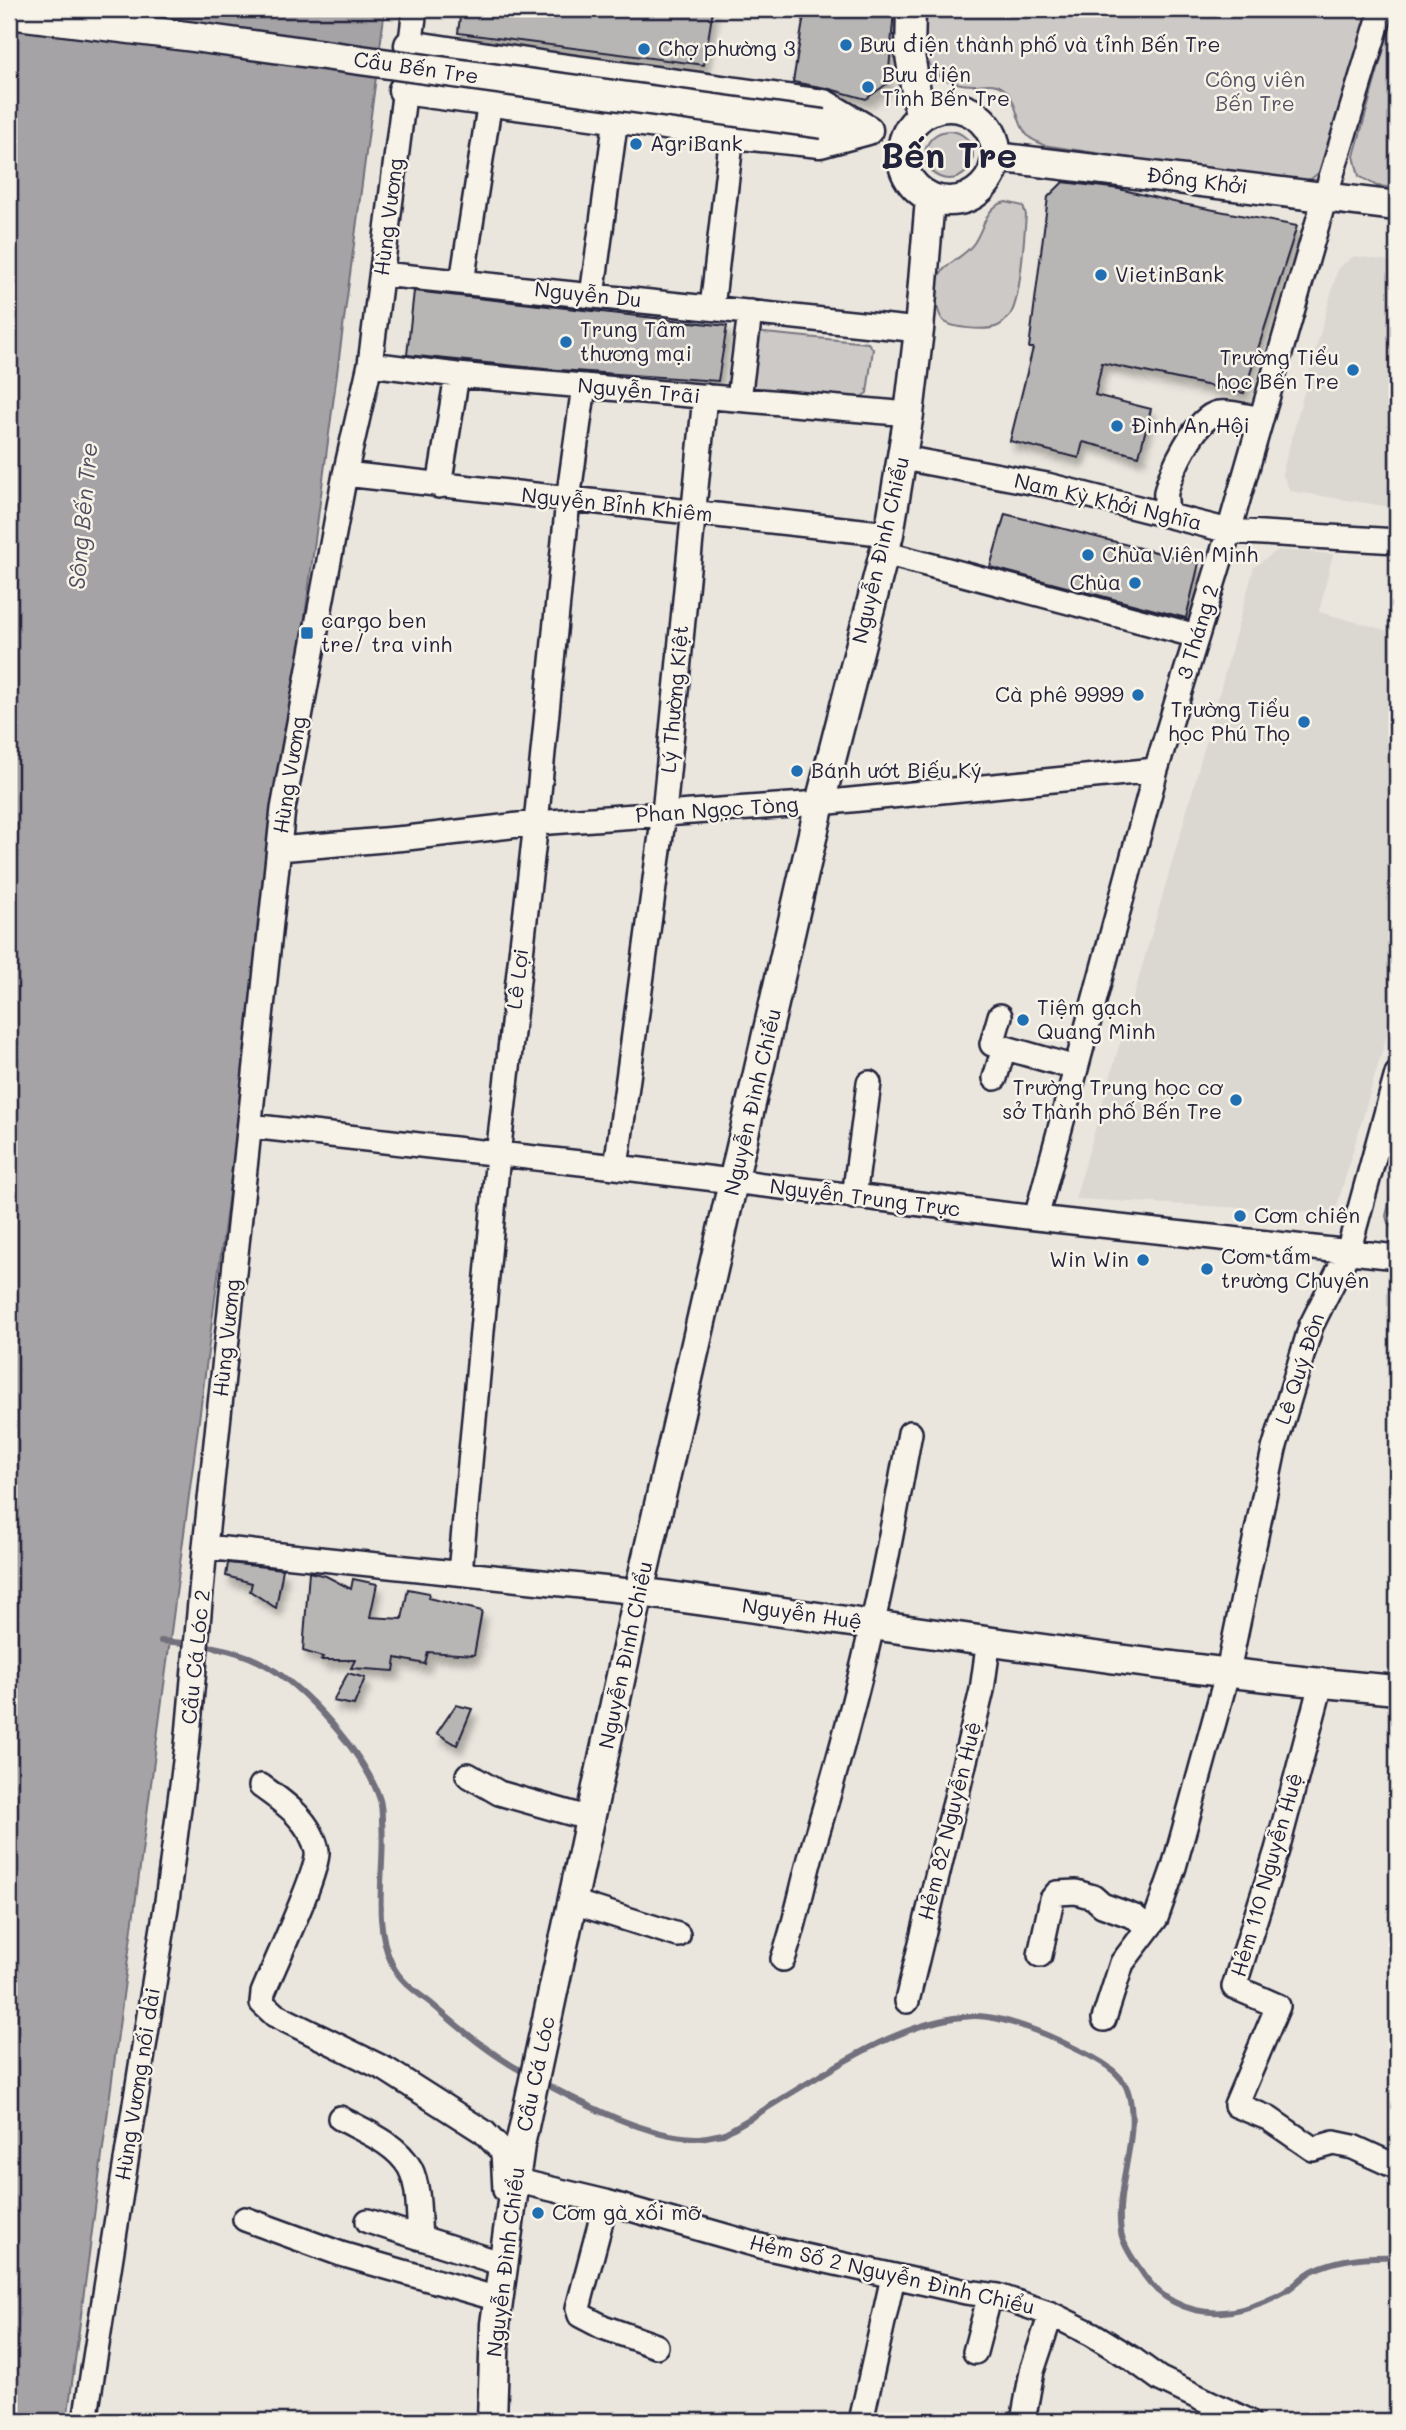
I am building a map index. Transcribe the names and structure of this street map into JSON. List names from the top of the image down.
{
  "streets": {
    "main road": [
      "Cầu Bến Tre",
      "Đồng Khởi",
      "Nguyễn Đình Chiểu",
      "Nguyễn Huệ",
      "Cầu Cá Lóc"
    ],
    "street": [
      "Hùng Vương",
      "Nguyễn Du",
      "Nguyễn Trãi",
      "Nam Kỳ Khởi Nghĩa",
      "Nguyễn Bỉnh Khiêm",
      "3 Tháng 2",
      "Lý Thường Kiệt",
      "Phan Ngọc Tòng",
      "Lê Lợi",
      "Nguyễn Trung Trực",
      "Lê Quý Đôn",
      "Cầu Cá Lóc 2",
      "Hẻm 82 Nguyễn Huệ",
      "Hẻm 110 Nguyễn Huệ",
      "Hùng Vương nối dài",
      "Hẻm Số 2 Nguyễn Đình Chiểu"
    ]
  },
  "crossings": [
    ["Đồng Khởi", "Nguyễn Đình Chiểu"],
    ["Đồng Khởi", "3 Tháng 2"],
    ["Hùng Vương", "Nguyễn Du"],
    ["Hùng Vương", "Nguyễn Trãi"],
    ["Hùng Vương", "Nguyễn Bỉnh Khiêm"],
    ["Hùng Vương", "Phan Ngọc Tòng"],
    ["Hùng Vương", "Nguyễn Trung Trực"],
    ["Hùng Vương", "Nguyễn Huệ"],
    ["Hùng Vương", "Cầu Cá Lóc 2"],
    ["Nguyễn Du", "Nguyễn Đình Chiểu"],
    ["Nguyễn Trãi", "Nguyễn Đình Chiểu"],
    ["Nguyễn Trãi", "Lý Thường Kiệt"],
    ["Nguyễn Trãi", "Lê Lợi"],
    ["Nam Kỳ Khởi Nghĩa", "Nguyễn Đình Chiểu"],
    ["Nam Kỳ Khởi Nghĩa", "3 Tháng 2"],
    ["Nguyễn Bỉnh Khiêm", "Nguyễn Đình Chiểu"],
    ["Nguyễn Bỉnh Khiêm", "3 Tháng 2"],
    ["Nguyễn Bỉnh Khiêm", "Lý Thường Kiệt"],
    ["Nguyễn Bỉnh Khiêm", "Lê Lợi"],
    ["Nguyễn Đình Chiểu", "Phan Ngọc Tòng"],
    ["Nguyễn Đình Chiểu", "Nguyễn Trung Trực"],
    ["Nguyễn Đình Chiểu", "Nguyễn Huệ"],
    ["Nguyễn Đình Chiểu", "Cầu Cá Lóc"],
    ["Nguyễn Đình Chiểu", "Hẻm Số 2 Nguyễn Đình Chiểu"],
    ["3 Tháng 2", "Phan Ngọc Tòng"],
    ["3 Tháng 2", "Nguyễn Trung Trực"],
    ["Lý Thường Kiệt", "Phan Ngọc Tòng"],
    ["Lý Thường Kiệt", "Nguyễn Trung Trực"],
    ["Phan Ngọc Tòng", "Lê Lợi"],
    ["Lê Lợi", "Nguyễn Trung Trực"],
    ["Lê Lợi", "Nguyễn Huệ"],
    ["Nguyễn Trung Trực", "Lê Quý Đôn"],
    ["Lê Quý Đôn", "Nguyễn Huệ"],
    ["Nguyễn Huệ", "Cầu Cá Lóc 2"],
    ["Nguyễn Huệ", "Hẻm 82 Nguyễn Huệ"],
    ["Nguyễn Huệ", "Hẻm 110 Nguyễn Huệ"],
    ["Cầu Cá Lóc 2", "Hùng Vương nối dài"]
  ],
  "districts": ["Bến Tre"],
  "water": ["Sông Bến Tre"],
  "parks": ["Công viên Bến Tre"],
  "places": {
    "other": [
      "Bưu điện thành phố và tỉnh Bến Tre",
      "Chợ phường 3",
      "Bưu điện Tỉnh Bến Tre",
      "AgriBank",
      "VietinBank",
      "Trung Tâm thương mại",
      "Trường Tiểu học Bến Tre",
      "Đình An Hội",
      "Chùa Viên Minh",
      "Chùa",
      "Cà phê 9999",
      "Trường Tiểu học Phú Thọ",
      "Bánh ướt Biếu Ký",
      "Tiệm gạch Quang Minh",
      "Trường Trung học cơ sở Thành phố Bến Tre",
      "Cơm chiên",
      "Win Win",
      "Cơm tấm trường Chuyên",
      "Cơm gà xối mỡ"
    ],
    "transit": ["cargo ben tre/ tra vinh"]
  }
}
